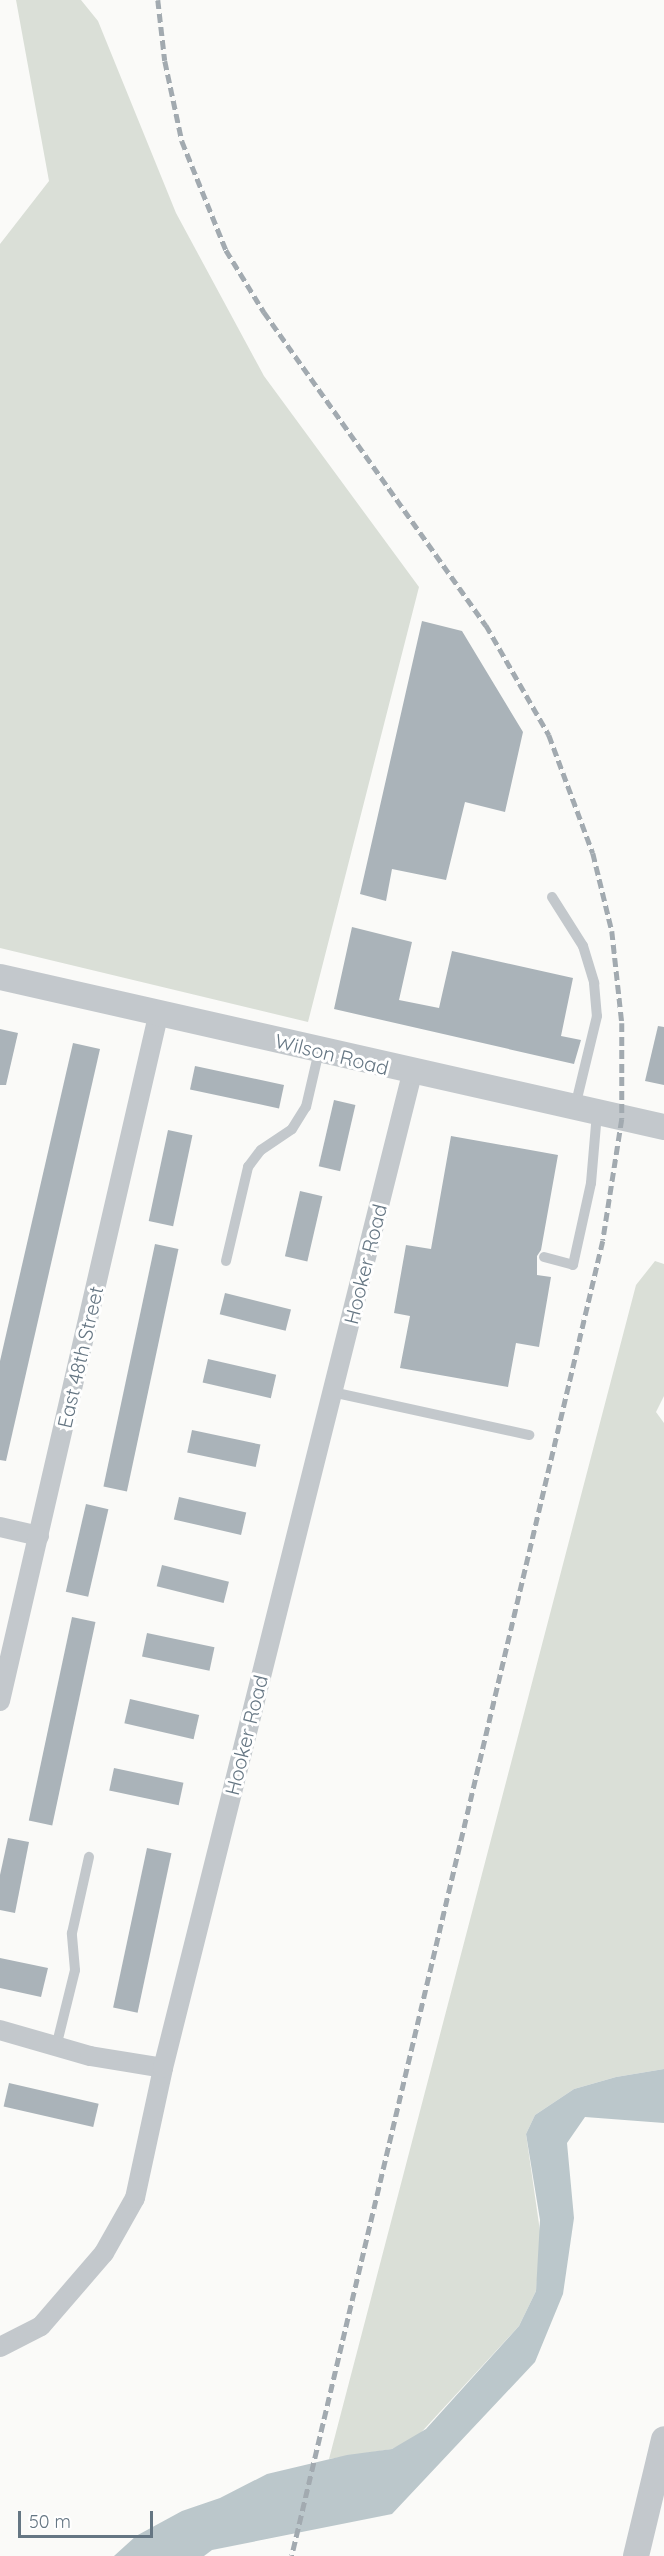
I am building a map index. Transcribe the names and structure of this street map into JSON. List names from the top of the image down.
{
  "streets": {
    "street": ["Wilson Road", "Hooker Road", "East 48th Street"]
  },
  "crossings": [
    ["Wilson Road", "Hooker Road"],
    ["Wilson Road", "East 48th Street"]
  ],
  "scale_bar": "50 m"
}
